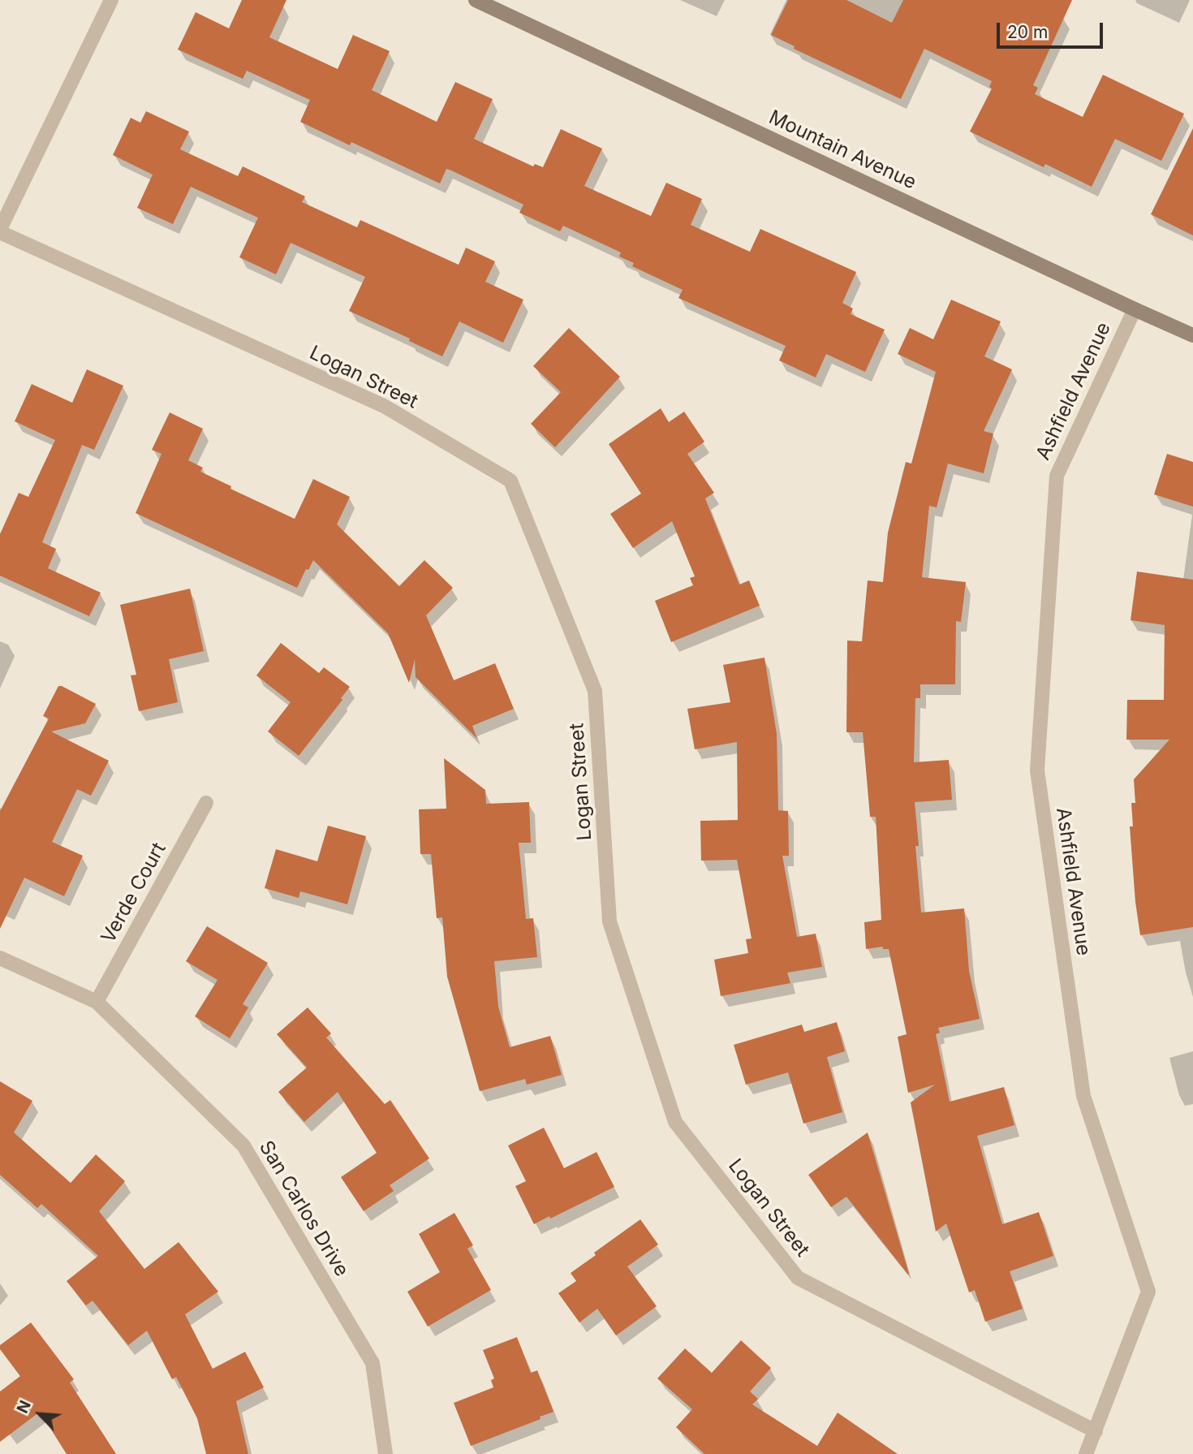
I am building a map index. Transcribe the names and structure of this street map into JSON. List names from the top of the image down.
{
  "streets": {
    "street": [
      "Mountain Avenue",
      "Logan Street",
      "Ashfield Avenue",
      "Verde Court",
      "San Carlos Drive"
    ]
  },
  "crossings": [
    ["Mountain Avenue", "Ashfield Avenue"],
    ["Logan Street", "Ashfield Avenue"],
    ["Verde Court", "San Carlos Drive"]
  ],
  "scale_bar": "20 m",
  "north": "top left"
}
